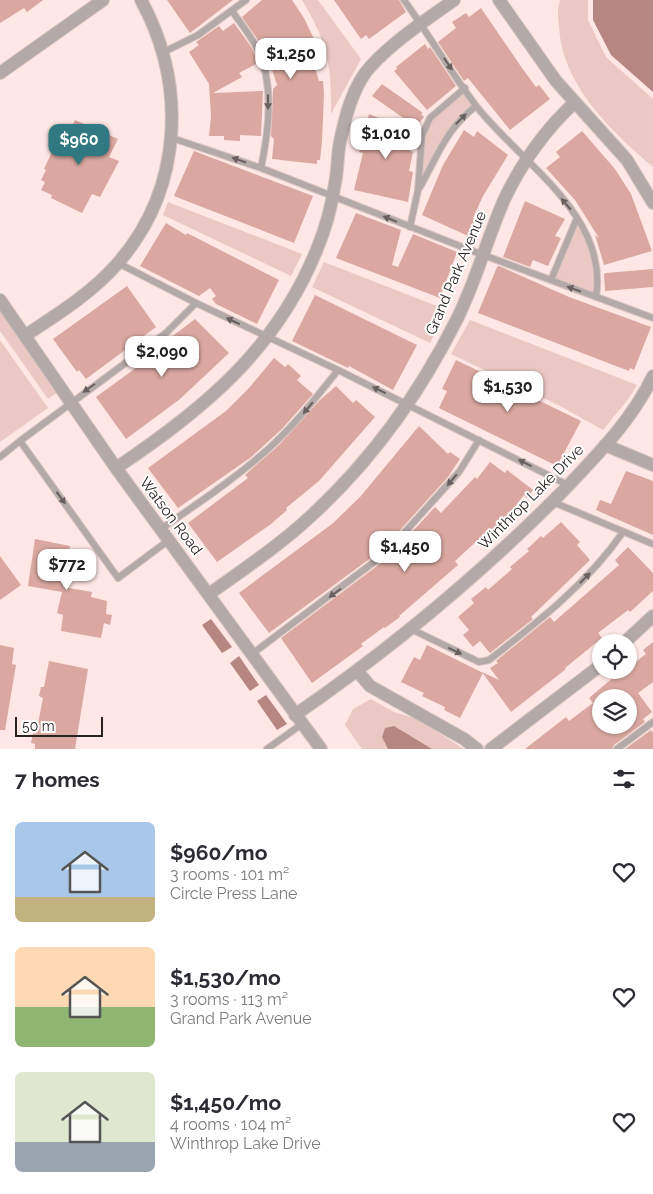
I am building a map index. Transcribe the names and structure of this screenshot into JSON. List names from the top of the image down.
{
  "streets": {
    "street": ["Grand Park Avenue", "Winthrop Lake Drive", "Watson Road"]
  },
  "crossings": [
    ["Grand Park Avenue", "Watson Road"],
    ["Winthrop Lake Drive", "Watson Road"]
  ],
  "scale_bar": "50 m",
  "page": {
    "price": [
      "$1,250",
      "$1,010",
      "$960",
      "$2,090",
      "$1,530",
      "$1,450",
      "$772"
    ],
    "scale": "50 m",
    "heading": "7 homes",
    "list": [
      {
        "name": "$960/mo",
        "note": "3 rooms · 101 m² · Circle Press Lane"
      },
      {
        "name": "$1,530/mo",
        "note": "3 rooms · 113 m² · Grand Park Avenue"
      },
      {
        "name": "$1,450/mo",
        "note": "4 rooms · 104 m² · Winthrop Lake Drive"
      }
    ]
  }
}
